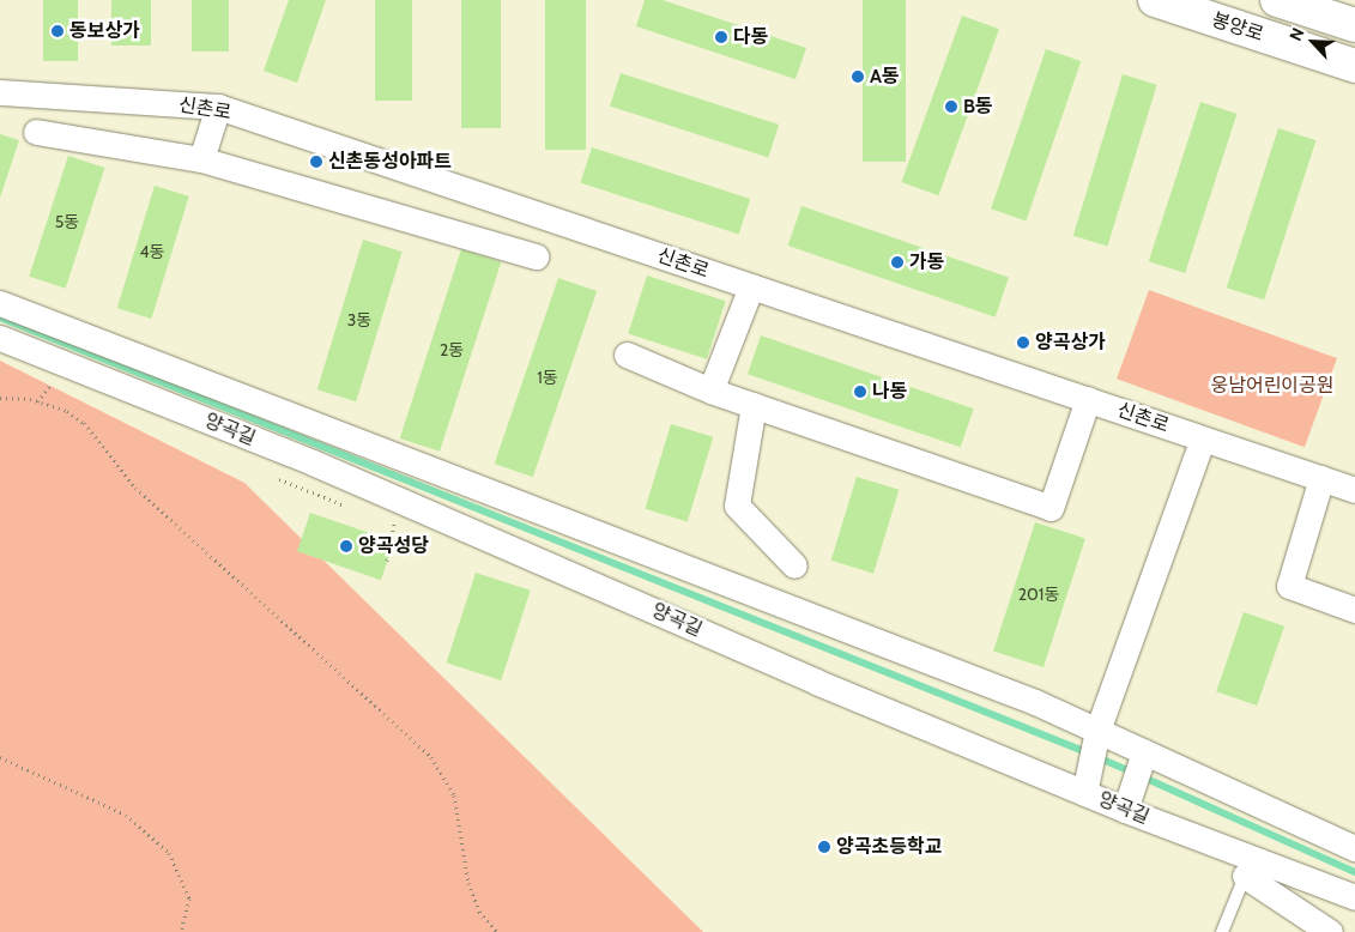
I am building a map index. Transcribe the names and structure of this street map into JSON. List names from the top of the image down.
{
  "streets": {
    "main road": ["봉양로"],
    "street": ["신촌로", "양곡길"]
  },
  "parks": ["웅남어린이공원"],
  "places": [
    "동보상가",
    "다동",
    "A동",
    "B동",
    "신촌동성아파트",
    "가동",
    "양곡상가",
    "나동",
    "양곡성당",
    "양곡초등학교"
  ],
  "house_numbers": [
    "5동",
    "4동",
    "3동",
    "2동",
    "1동",
    "201동"
  ],
  "north": "top left"
}
